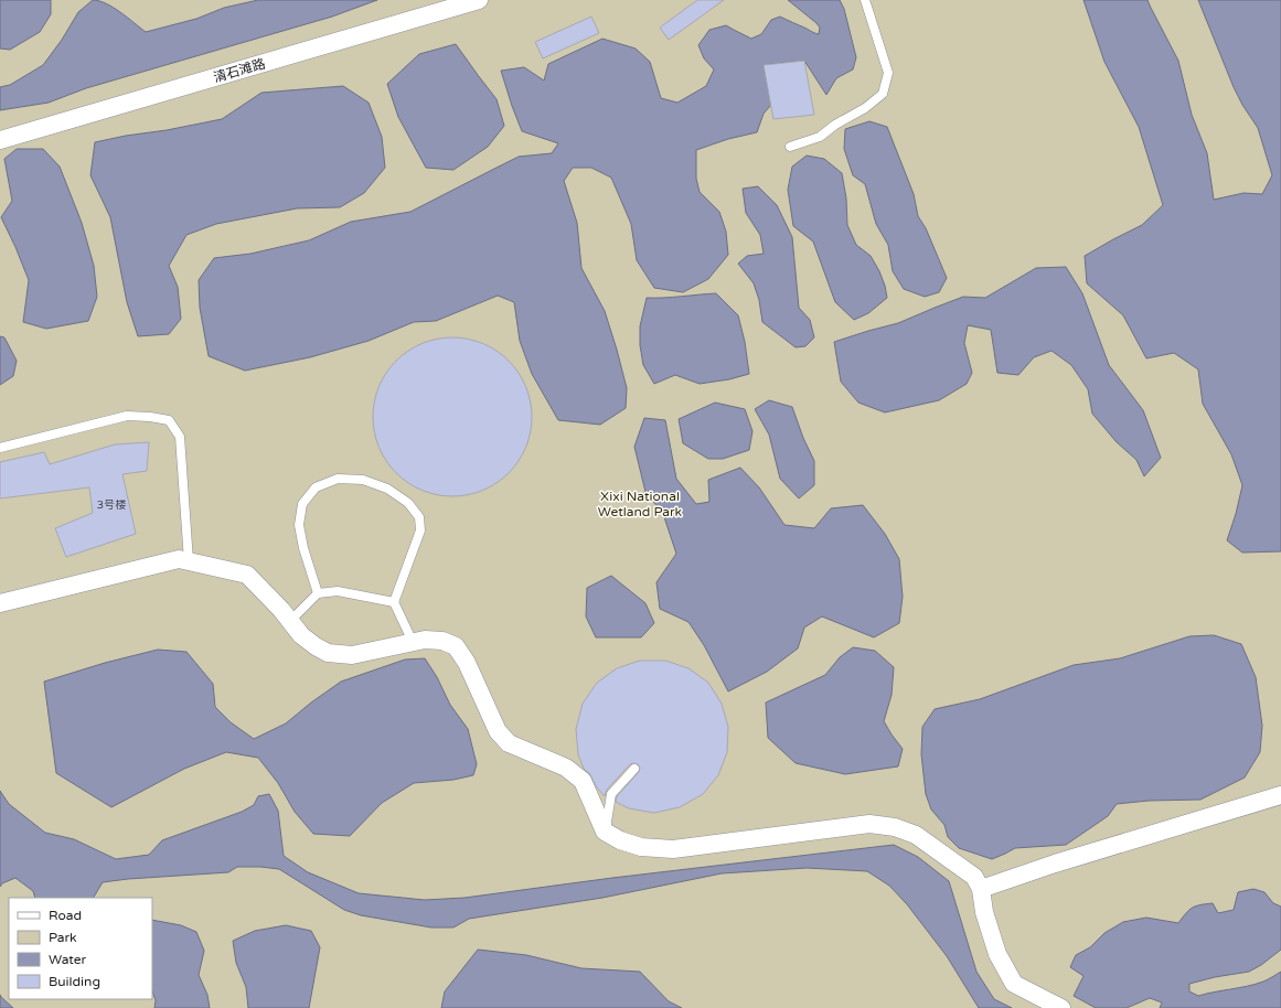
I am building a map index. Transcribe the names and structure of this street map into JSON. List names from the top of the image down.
{
  "streets": {
    "street": ["清石滩路"]
  },
  "parks": ["Xixi National Wetland Park"],
  "house_numbers": ["3号楼"],
  "legend": [
    "Road",
    "Park",
    "Water",
    "Building"
  ]
}
